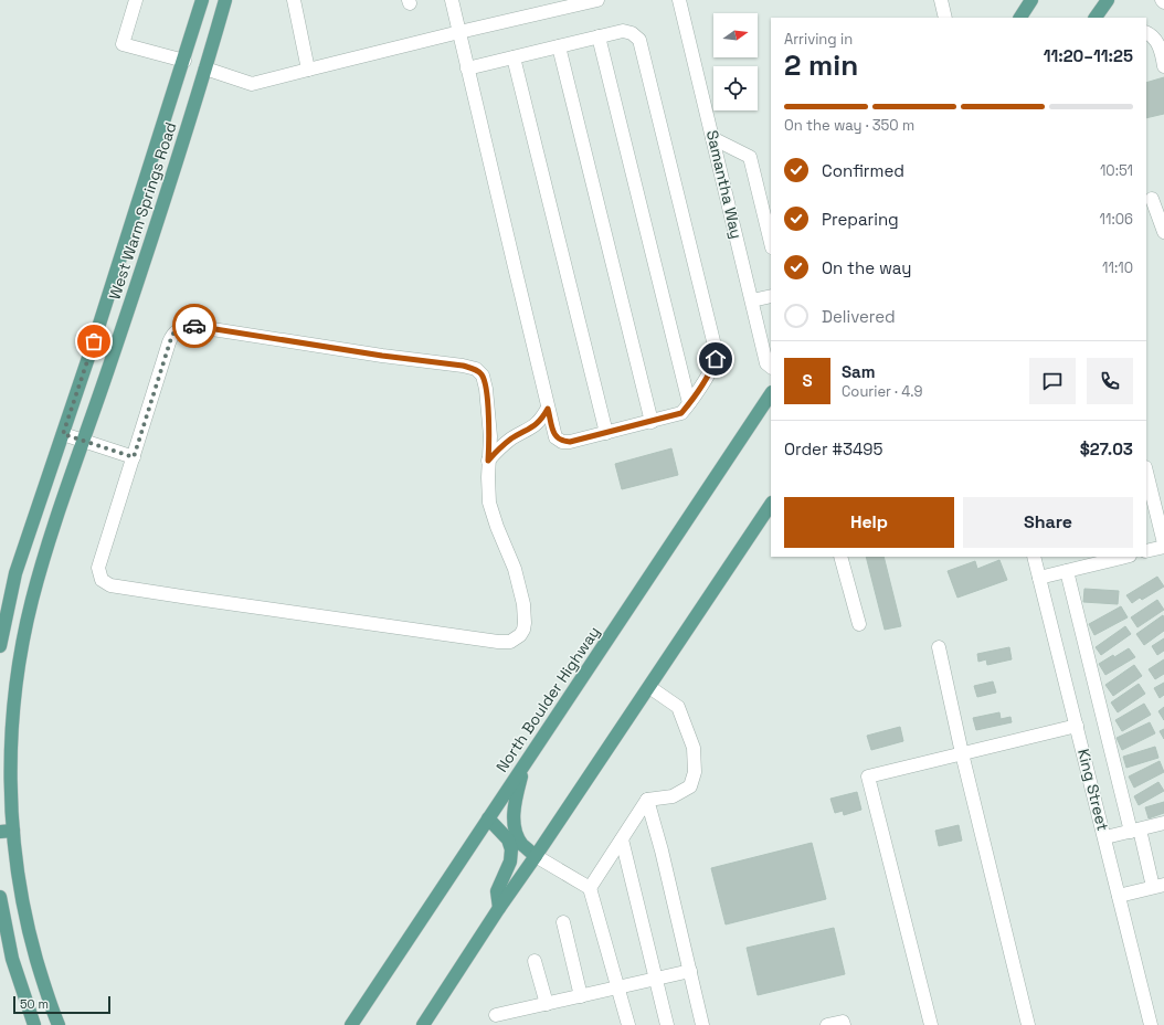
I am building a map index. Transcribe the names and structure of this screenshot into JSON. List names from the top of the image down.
{
  "streets": {
    "main road": ["West Warm Springs Road", "North Boulder Highway"],
    "street": ["Samantha Way", "King Street"]
  },
  "scale_bar": "50 m",
  "north": "right",
  "page": {
    "heading": ["2 min", "Arriving in", "11:20–11:25"],
    "panel": [
      "Sam",
      "Courier · 4.9",
      "Order #3495",
      "$27.03"
    ],
    "bar": "On the way · 350 m",
    "list": [
      ["Confirmed", "10:51"],
      ["Preparing", "11:06"],
      ["On the way", "11:10"],
      "Delivered"
    ],
    "round": "S",
    "buttons": ["Help", "Share"],
    "scale": "50 m"
  }
}
